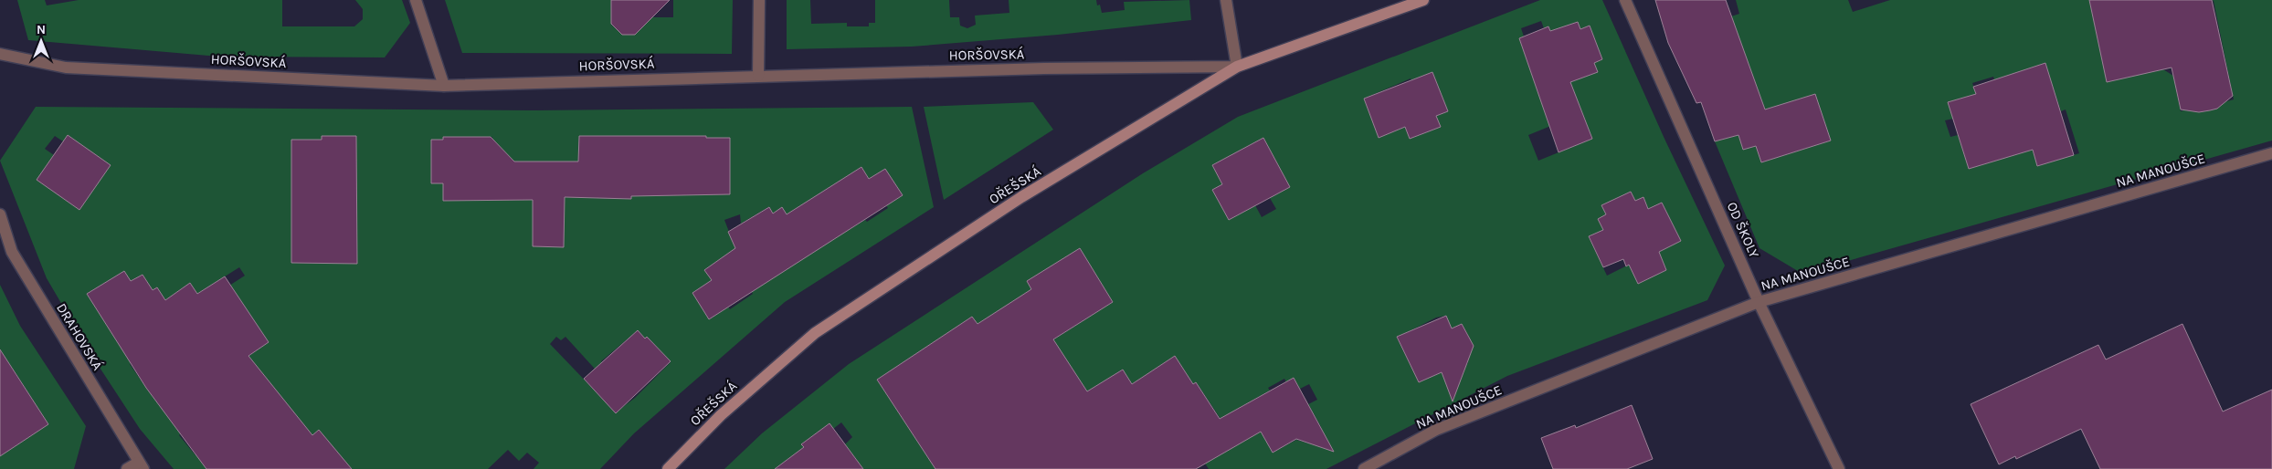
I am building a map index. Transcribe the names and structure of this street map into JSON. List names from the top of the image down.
{
  "streets": {
    "street": [
      "HORŠOVSKÁ",
      "NA MANOUŠCE",
      "OŘEŠSKÁ",
      "OD ŠKOLY",
      "DRAHOVSKÁ"
    ]
  },
  "crossings": [
    ["HORŠOVSKÁ", "OŘEŠSKÁ"],
    ["NA MANOUŠCE", "OD ŠKOLY"]
  ],
  "north": "top"
}
